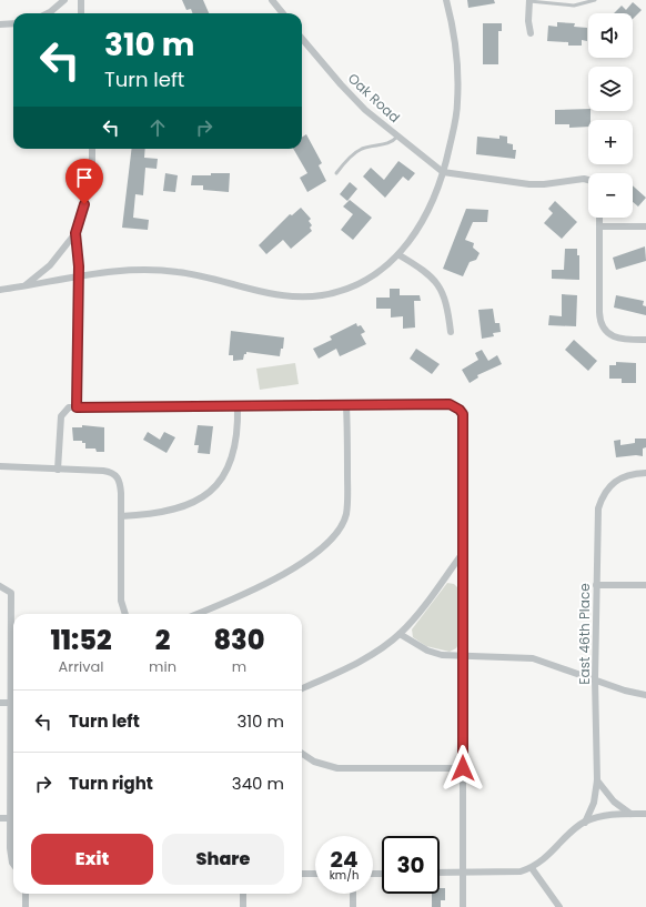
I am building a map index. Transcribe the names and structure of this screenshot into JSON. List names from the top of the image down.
{
  "streets": {
    "street": ["Oak Road", "East 46th Place"]
  },
  "page": {
    "map_buttons": ["+", "−"],
    "turn": ["310 m", "Turn left"],
    "eta": [
      "11:52",
      "Arrival",
      "2",
      "min",
      "830",
      "m"
    ],
    "list": [
      {
        "name": "Turn left",
        "value": "310 m"
      },
      {
        "name": "Turn right",
        "value": "340 m"
      }
    ],
    "buttons": ["Exit", "Share"],
    "speed": "24 km/h",
    "limit": "30"
  }
}
